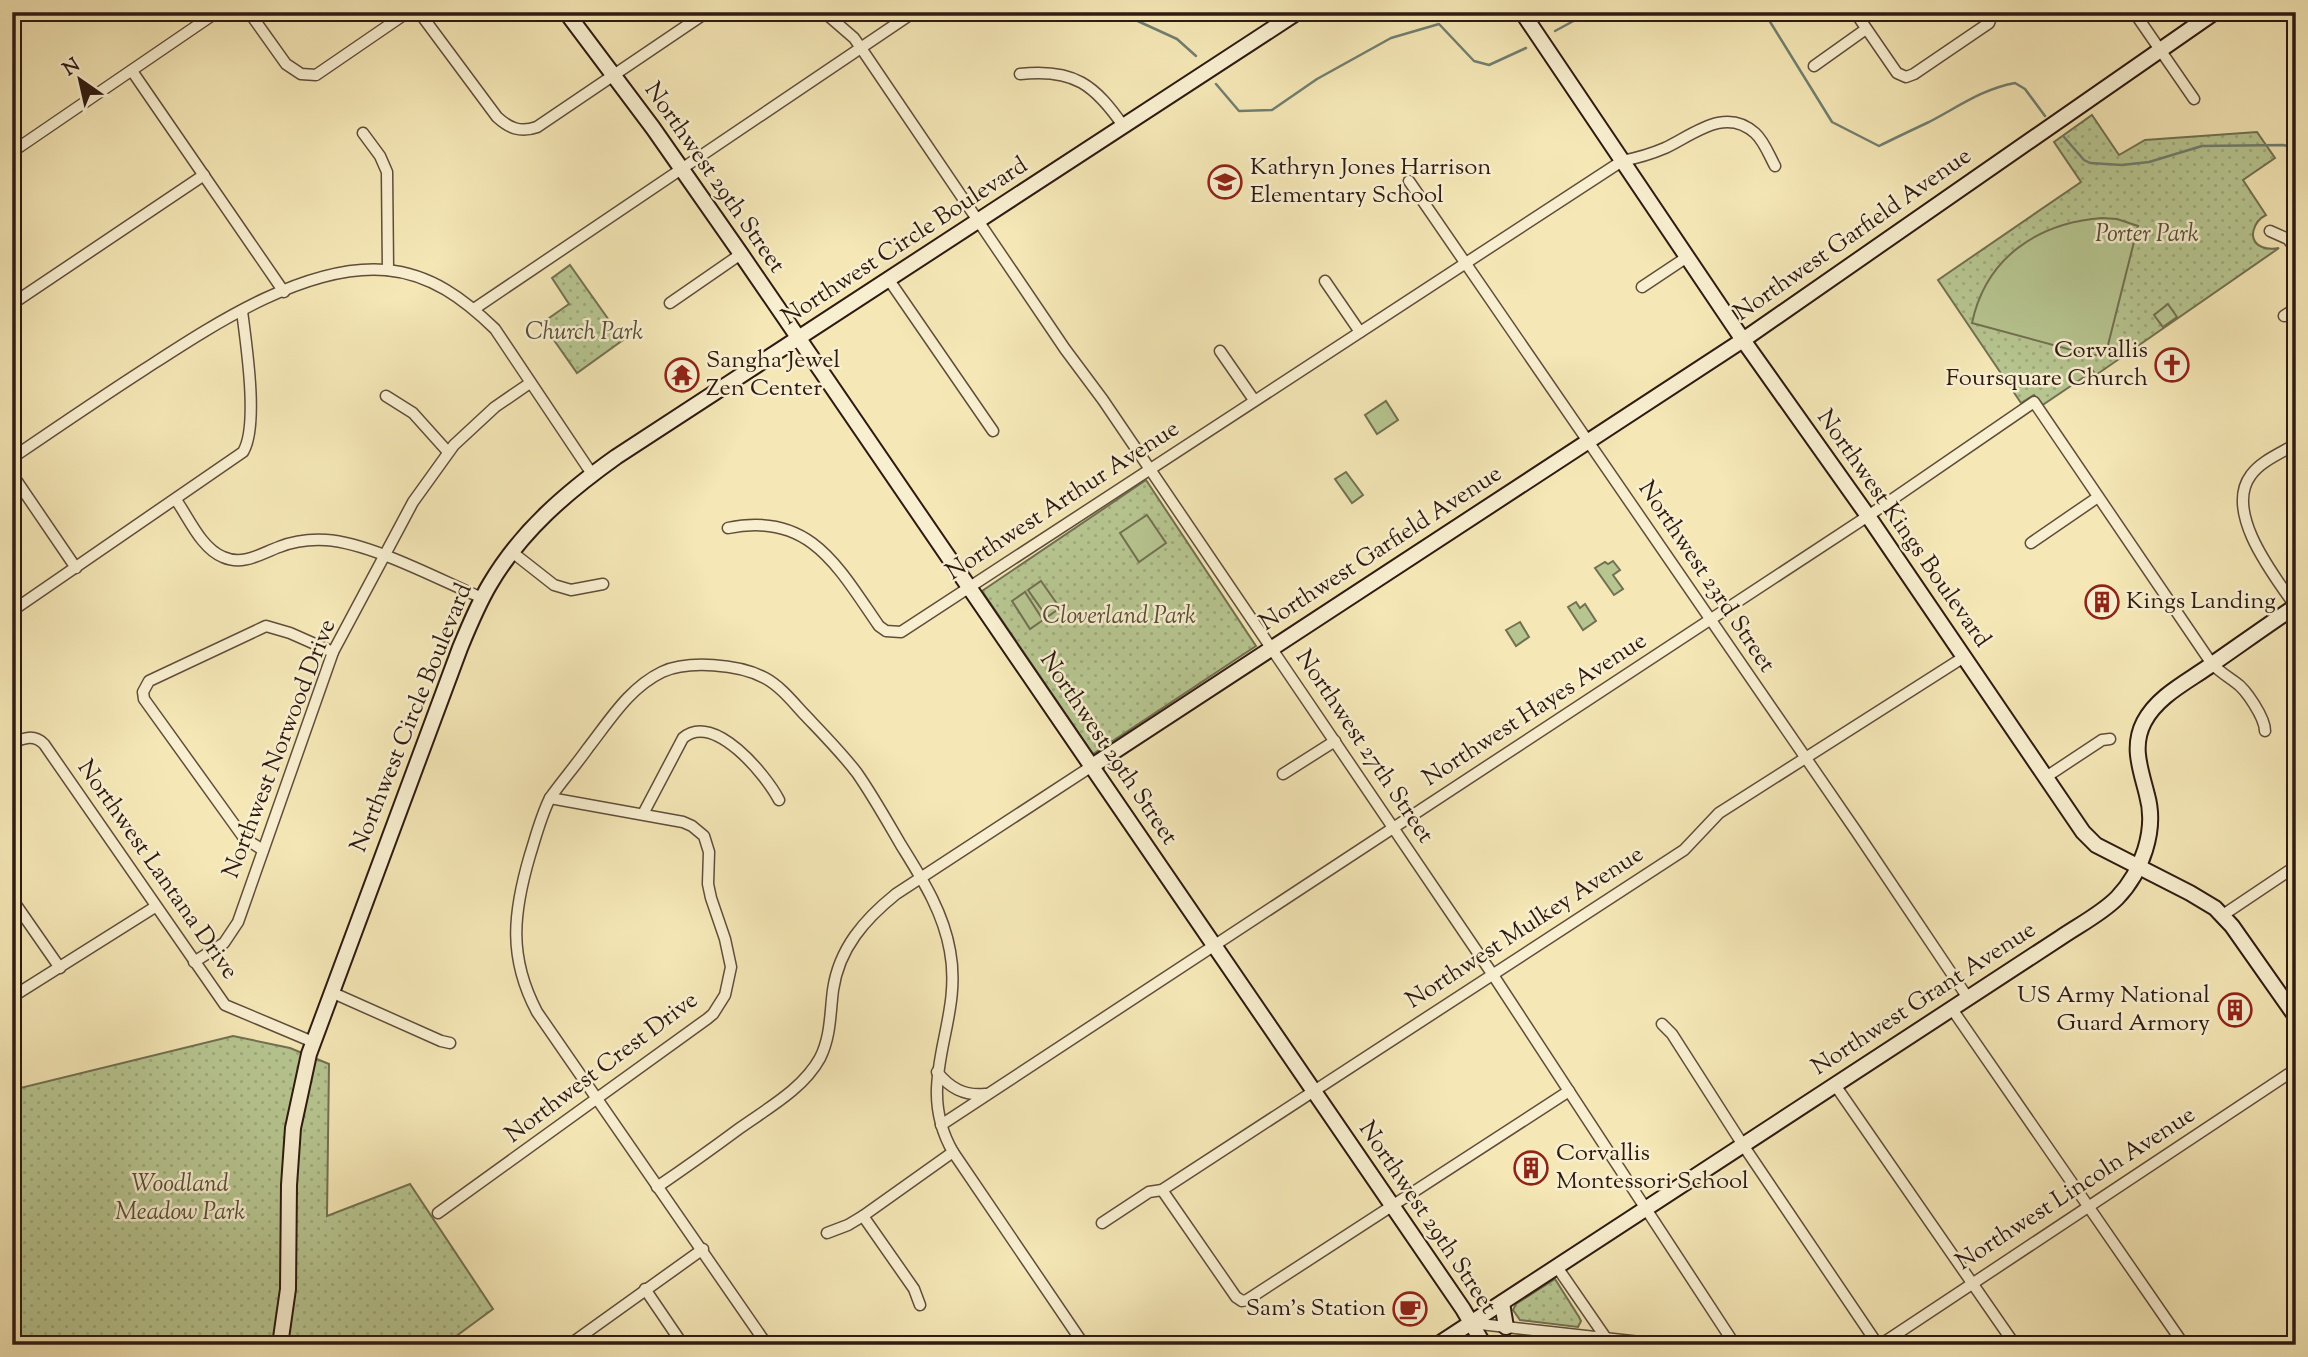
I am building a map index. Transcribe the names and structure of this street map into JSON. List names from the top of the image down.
{
  "streets": {
    "street": [
      "Northwest 29th Street",
      "Northwest Garfield Avenue",
      "Northwest Circle Boulevard",
      "Northwest Arthur Avenue",
      "Northwest Kings Boulevard",
      "Northwest 23rd Street",
      "Northwest Hayes Avenue",
      "Northwest 27th Street",
      "Northwest Norwood Drive",
      "Northwest Lantana Drive",
      "Northwest Mulkey Avenue",
      "Northwest Grant Avenue",
      "Northwest Crest Drive",
      "Northwest Lincoln Avenue"
    ]
  },
  "crossings": [
    ["Northwest 29th Street", "Northwest Garfield Avenue"],
    ["Northwest 29th Street", "Northwest Circle Boulevard"],
    ["Northwest 29th Street", "Northwest Arthur Avenue"],
    ["Northwest 29th Street", "Northwest Hayes Avenue"],
    ["Northwest 29th Street", "Northwest Mulkey Avenue"],
    ["Northwest 29th Street", "Northwest Grant Avenue"],
    ["Northwest Garfield Avenue", "Northwest Kings Boulevard"],
    ["Northwest Garfield Avenue", "Northwest 23rd Street"],
    ["Northwest Garfield Avenue", "Northwest 27th Street"],
    ["Northwest Circle Boulevard", "Northwest 27th Street"],
    ["Northwest Circle Boulevard", "Northwest Lantana Drive"],
    ["Northwest Arthur Avenue", "Northwest Kings Boulevard"],
    ["Northwest Arthur Avenue", "Northwest 23rd Street"],
    ["Northwest Arthur Avenue", "Northwest 27th Street"],
    ["Northwest Kings Boulevard", "Northwest Hayes Avenue"],
    ["Northwest Kings Boulevard", "Northwest Mulkey Avenue"],
    ["Northwest Kings Boulevard", "Northwest Grant Avenue"],
    ["Northwest 23rd Street", "Northwest Hayes Avenue"],
    ["Northwest 23rd Street", "Northwest Mulkey Avenue"],
    ["Northwest 23rd Street", "Northwest Grant Avenue"],
    ["Northwest Hayes Avenue", "Northwest 27th Street"],
    ["Northwest 27th Street", "Northwest Mulkey Avenue"],
    ["Northwest 27th Street", "Northwest Grant Avenue"],
    ["Northwest Norwood Drive", "Northwest Lantana Drive"]
  ],
  "parks": [
    "Porter Park",
    "Church Park",
    "Cloverland Park",
    "Woodland Meadow Park"
  ],
  "places": {
    "school or university": ["Kathryn Jones Harrison Elementary School"],
    "church": ["Corvallis Foursquare Church"],
    "temple": ["Sangha Jewel Zen Center"],
    "building": ["Kings Landing", "US Army National Guard Armory", "Corvallis Montessori School"],
    "cafe": ["Sam's Station"]
  },
  "north": "top left"
}
